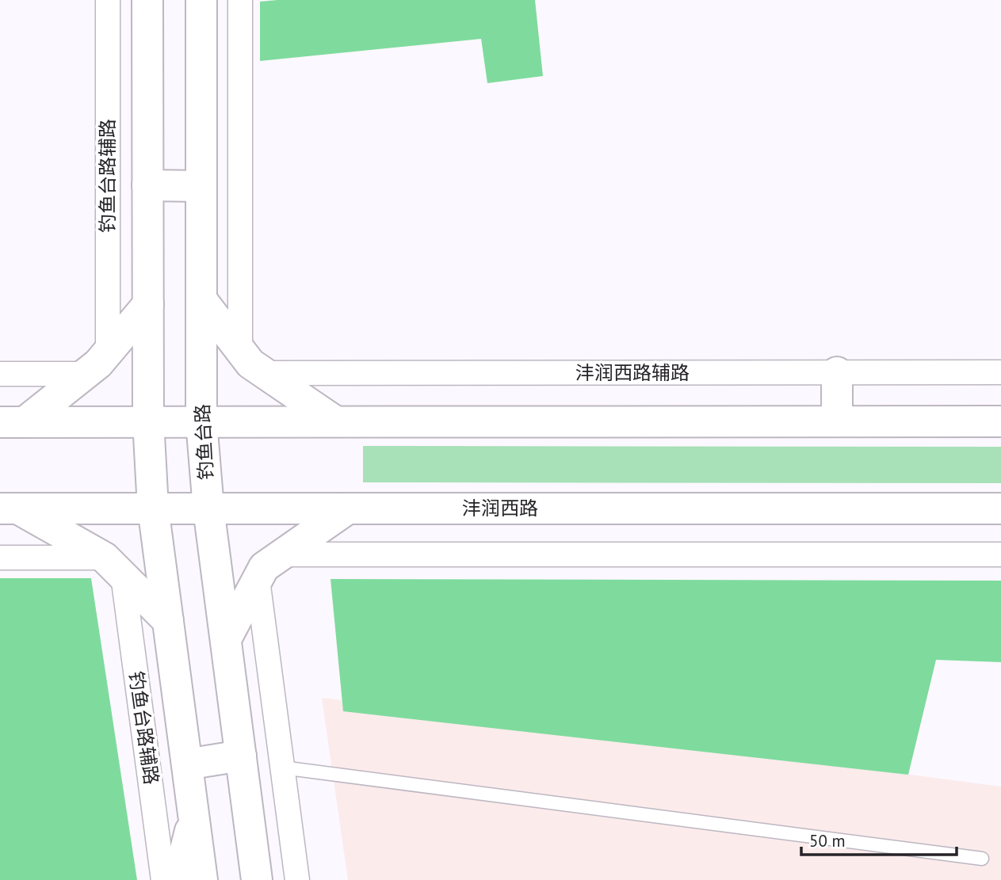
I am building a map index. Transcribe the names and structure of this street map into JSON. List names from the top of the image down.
{
  "streets": {
    "main road": ["钓鱼台路", "沣润西路"],
    "street": ["钓鱼台路辅路", "沣润西路辅路"]
  },
  "crossings": [
    ["钓鱼台路", "沣润西路"]
  ],
  "scale_bar": "50 m"
}
